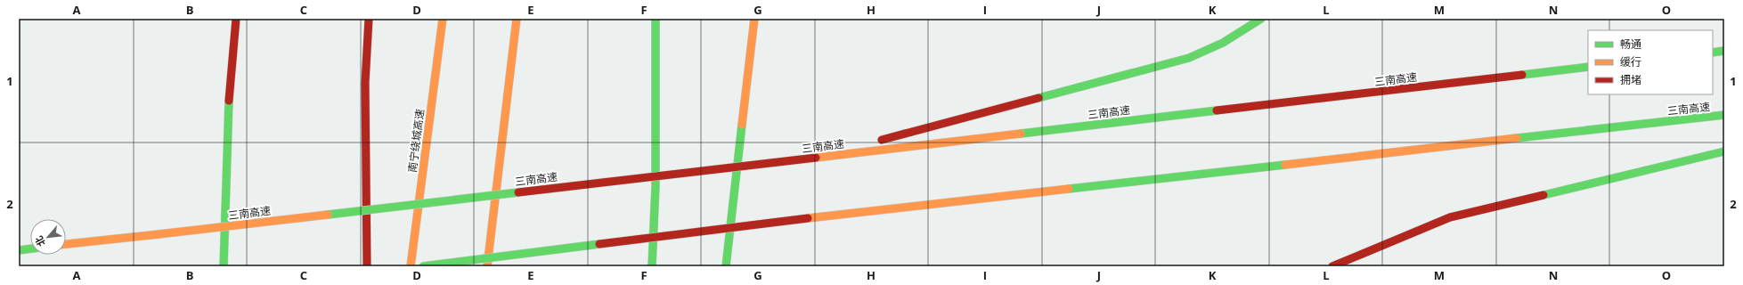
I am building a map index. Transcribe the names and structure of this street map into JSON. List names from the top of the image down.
{
  "streets": {
    "highway": ["三南高速", "南宁绕城高速"]
  },
  "legend": ["畅通", "缓行", "拥堵"],
  "north": "bottom left",
  "grid": {
    "columns": [
      "A",
      "B",
      "C",
      "D",
      "E",
      "F",
      "G",
      "H",
      "I",
      "J",
      "K",
      "L",
      "M",
      "N",
      "O"
    ],
    "rows": ["1", "2"]
  }
}
